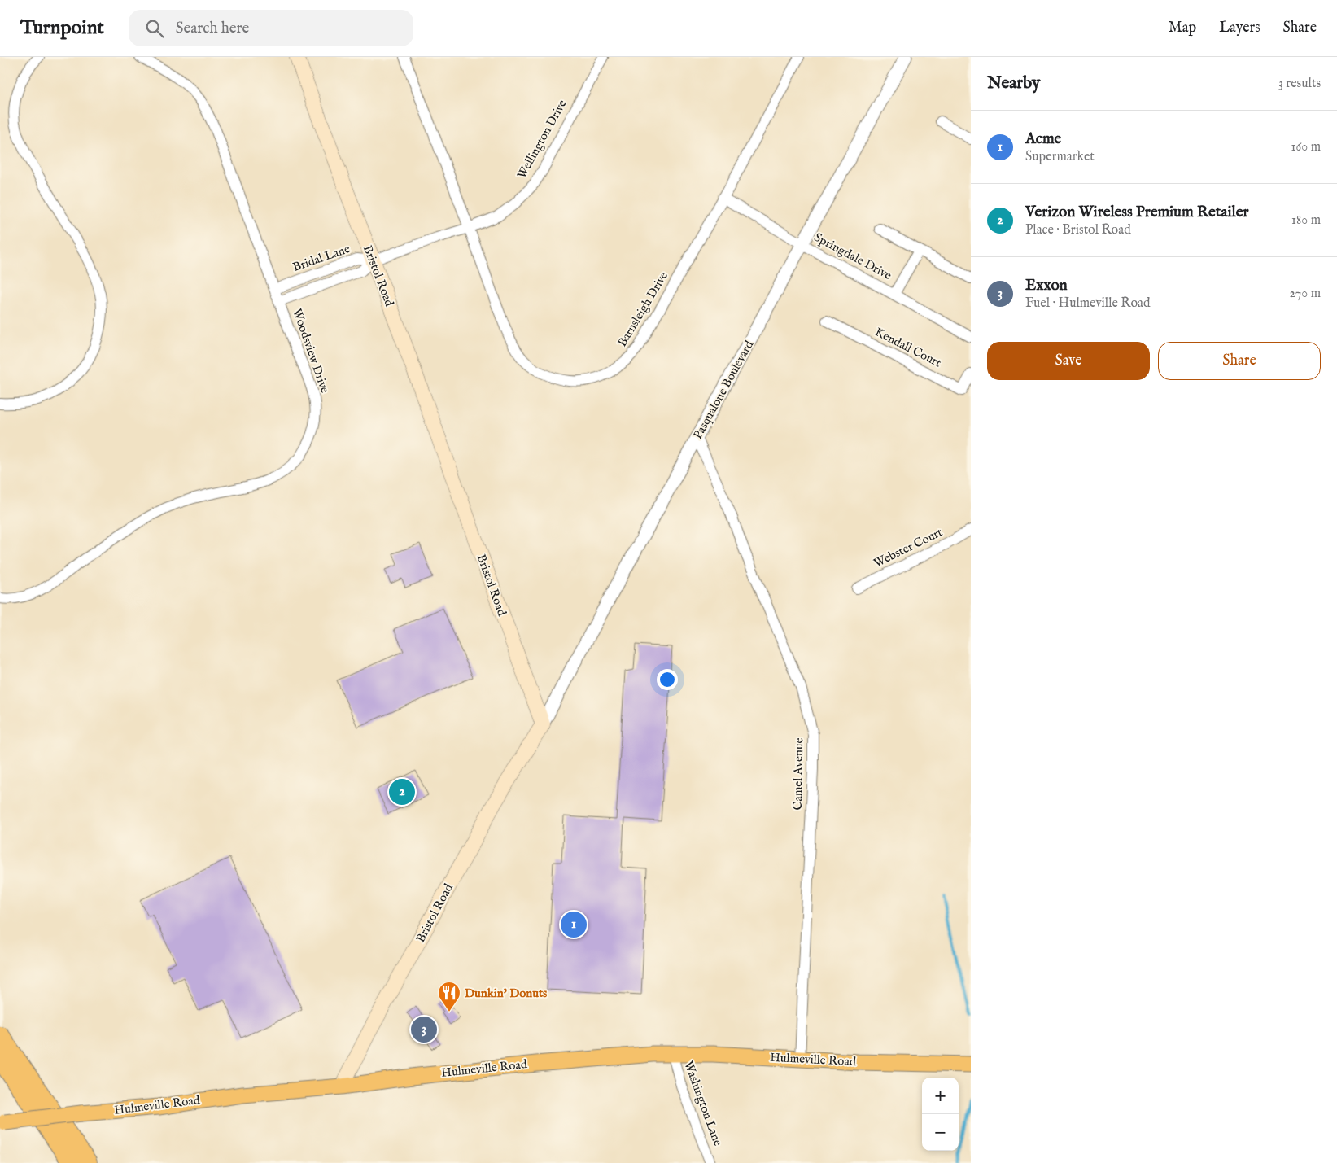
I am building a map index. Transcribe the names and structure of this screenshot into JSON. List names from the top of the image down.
{
  "streets": {
    "main road": ["Bristol Road", "Hulmeville Road"],
    "street": [
      "Wellington Drive",
      "Springdale Drive",
      "Bridal Lane",
      "Barnsleigh Drive",
      "Kendall Court",
      "Woodsview Drive",
      "Pasqualone Boulevard",
      "Webster Court",
      "Camel Avenue",
      "Washington Lane"
    ]
  },
  "crossings": [
    ["Wellington Drive", "Bridal Lane"],
    ["Wellington Drive", "Bristol Road"],
    ["Wellington Drive", "Barnsleigh Drive"],
    ["Springdale Drive", "Barnsleigh Drive"],
    ["Springdale Drive", "Pasqualone Boulevard"],
    ["Bridal Lane", "Bristol Road"],
    ["Bridal Lane", "Woodsview Drive"],
    ["Bristol Road", "Pasqualone Boulevard"],
    ["Bristol Road", "Hulmeville Road"],
    ["Pasqualone Boulevard", "Camel Avenue"],
    ["Camel Avenue", "Hulmeville Road"],
    ["Hulmeville Road", "Washington Lane"]
  ],
  "places": {
    "restaurant": ["Dunkin' Donuts"]
  },
  "page": {
    "header": "Turnpoint",
    "search": "Search here",
    "nav": ["Map", "Layers", "Share"],
    "heading": ["Nearby", "3 results"],
    "list": [
      {
        "mark": "1",
        "name": "Acme",
        "note": "Supermarket",
        "value": "160 m"
      },
      {
        "mark": "2",
        "name": "Verizon Wireless Premium Retailer",
        "note": "Place · Bristol Road",
        "value": "180 m"
      },
      {
        "mark": "3",
        "name": "Exxon",
        "note": "Fuel · Hulmeville Road",
        "value": "270 m"
      }
    ],
    "buttons": ["Save", "Share"],
    "pins": ["2", "1", "3"],
    "map_buttons": ["+", "−"]
  }
}
